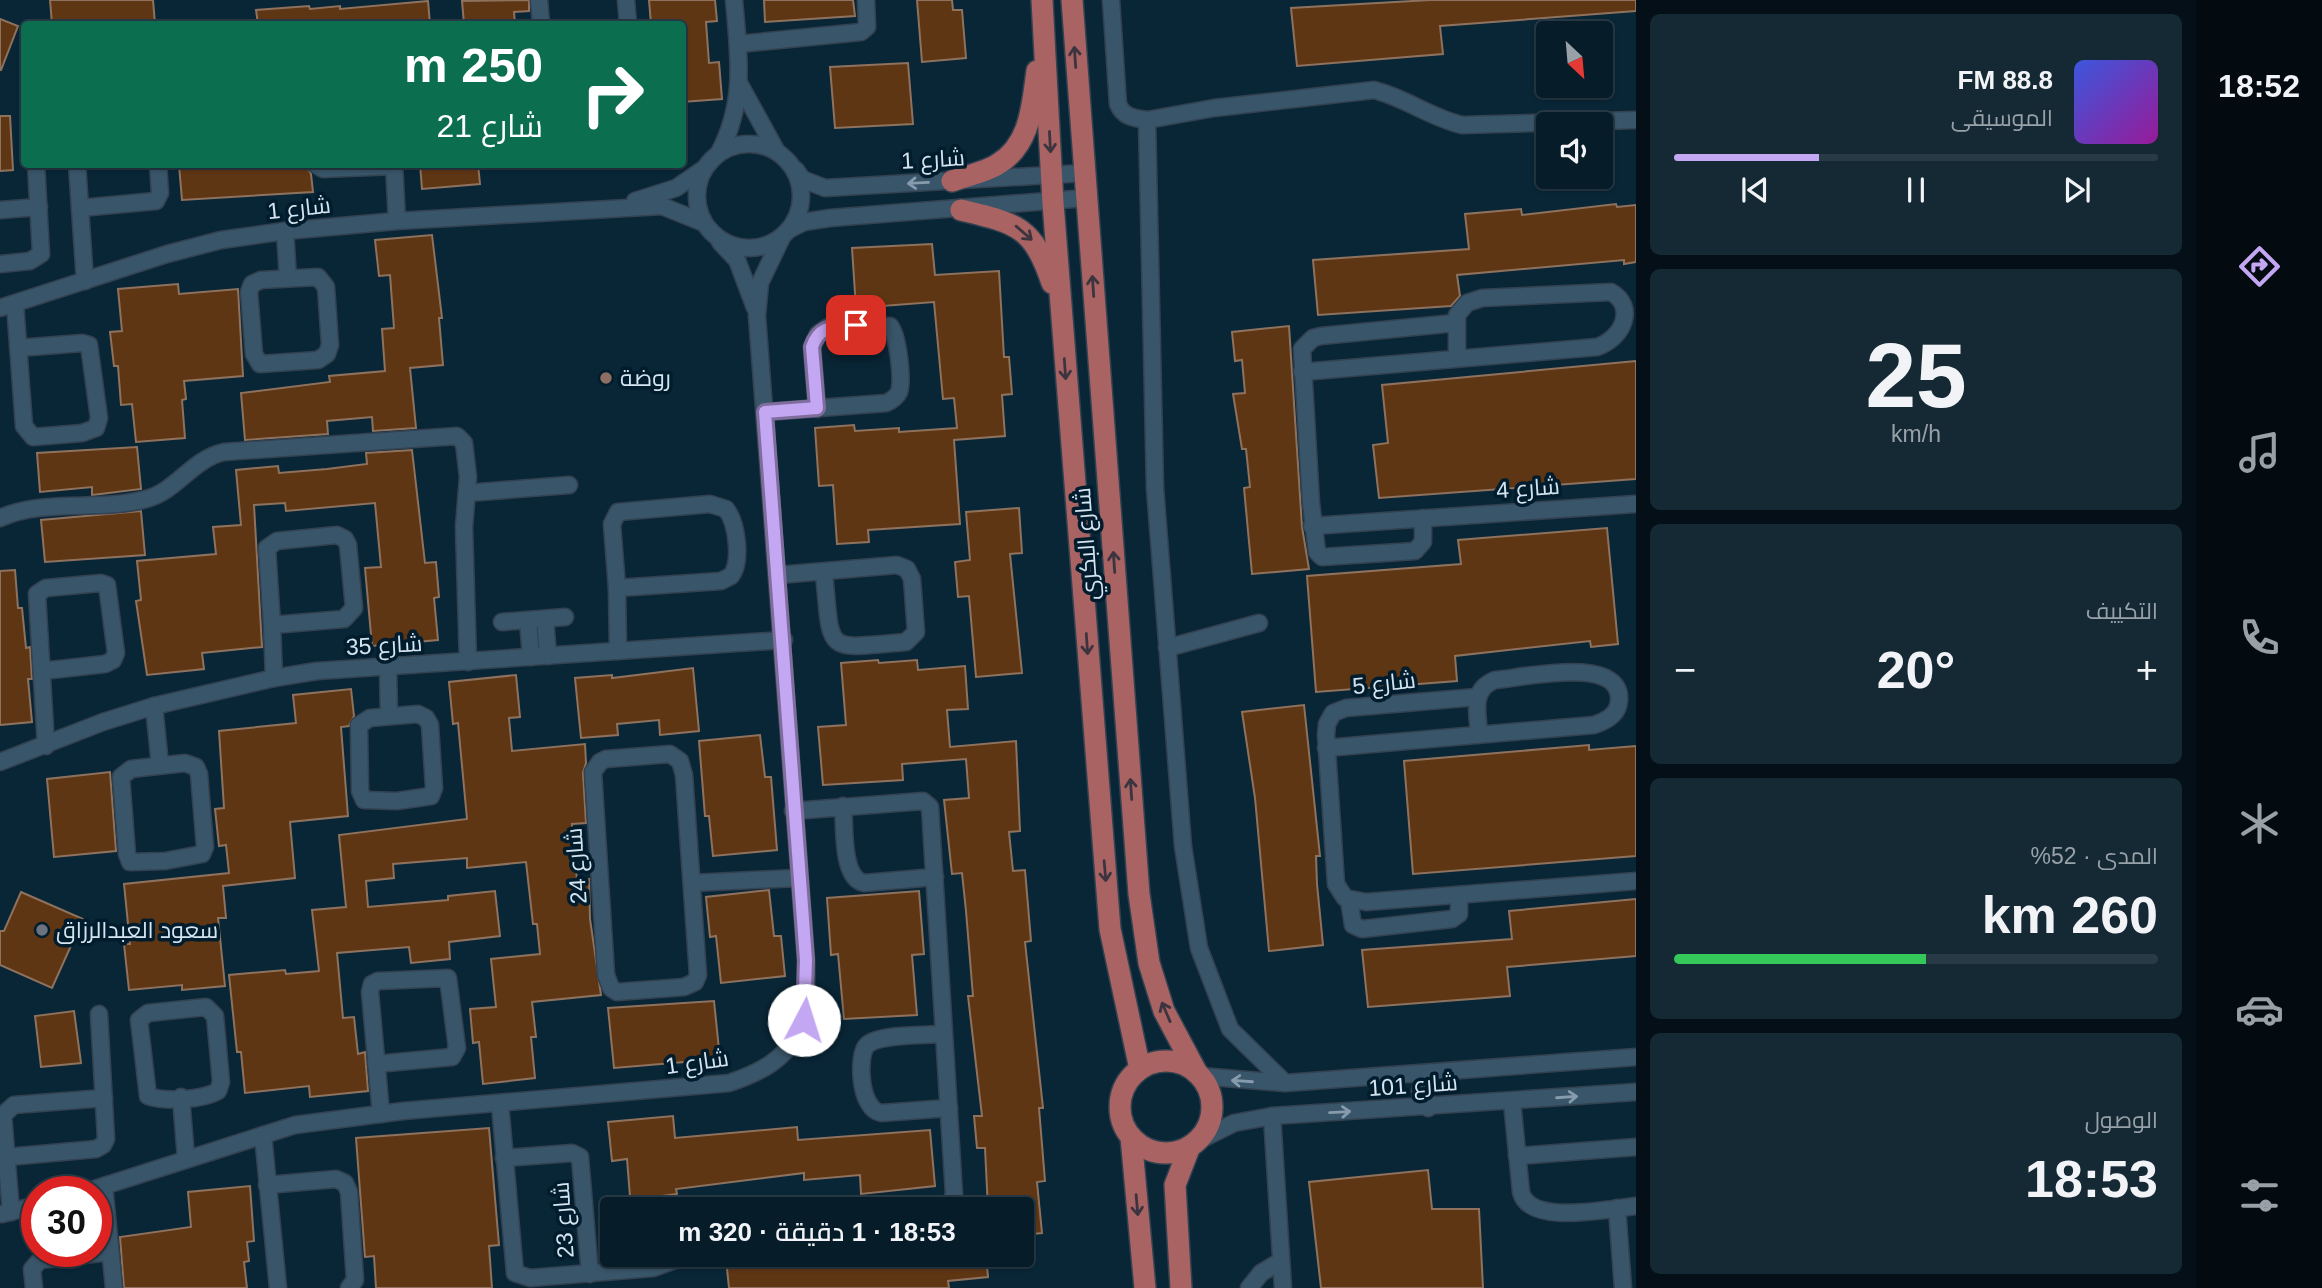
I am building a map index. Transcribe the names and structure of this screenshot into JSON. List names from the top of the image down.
{
  "streets": {
    "main road": ["شارع البكري"],
    "street": [
      "شارع 1",
      "شارع 4",
      "شارع 35",
      "شارع 5",
      "شارع 24",
      "شارع 101",
      "شارع 23"
    ]
  },
  "crossings": [
    ["شارع 1", "شارع البكري"],
    ["شارع 1", "شارع 35"],
    ["شارع 1", "شارع 23"],
    ["شارع البكري", "شارع 101"]
  ],
  "places": ["روضة", "سعود العبدالرزاق"],
  "north": "bottom right",
  "page": {
    "tabs": "18:52",
    "turn": ["250 m", "شارع 21"],
    "song": ["88.8 FM", "الموسيقى"],
    "tile": [
      ["25", "km/h"],
      "التكييف",
      ["المدى · 52%", "260 km"],
      ["الوصول", "18:53"]
    ],
    "heat": ["−", "20°", "+"],
    "limit": "30",
    "trip": "18:53 · 1 دقيقة · 320 m"
  }
}
